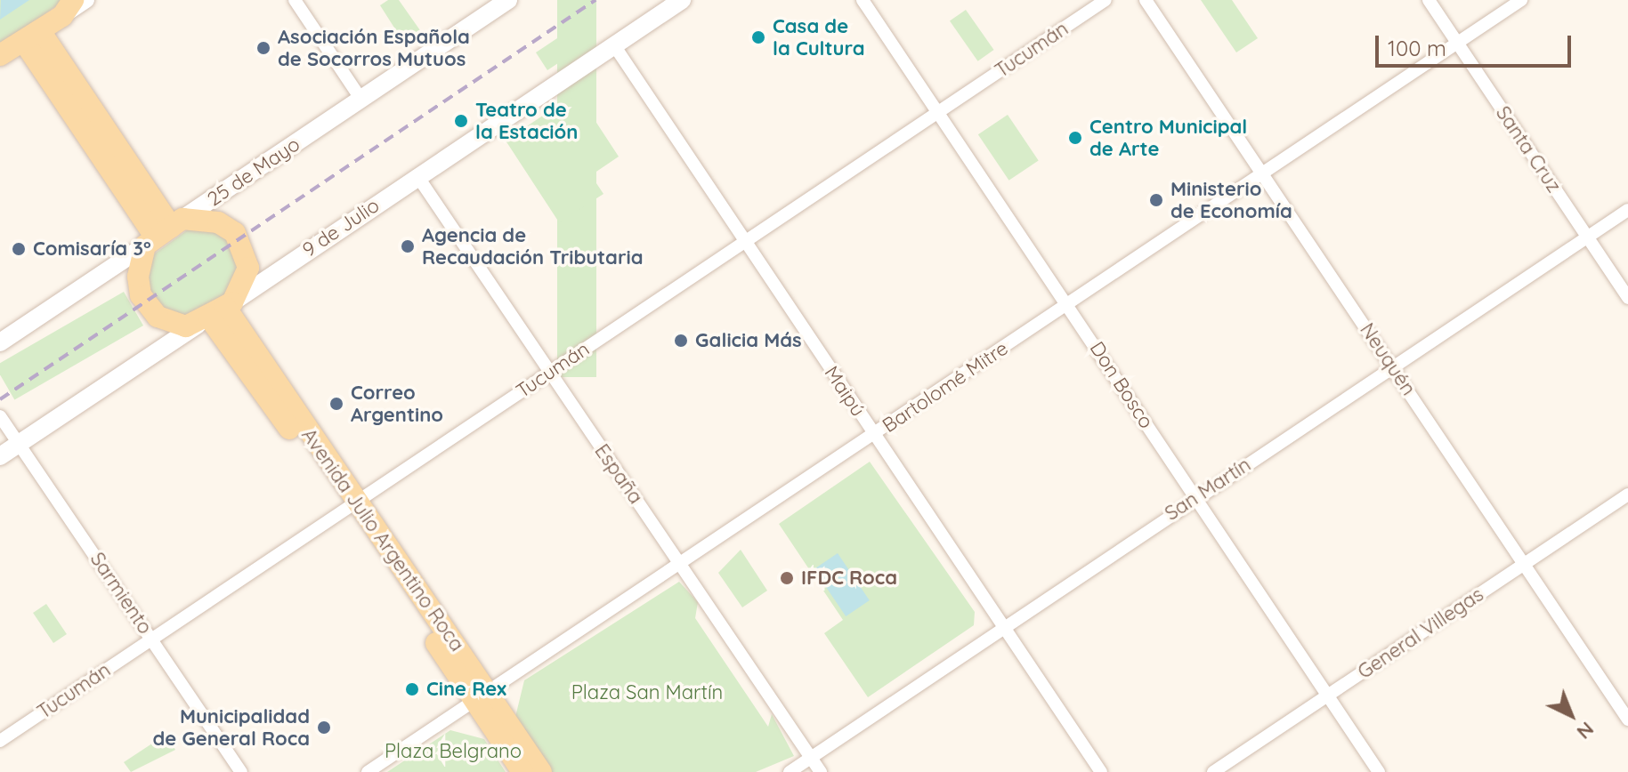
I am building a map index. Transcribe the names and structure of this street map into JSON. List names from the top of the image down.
{
  "streets": {
    "main road": ["25 de Mayo", "9 de Julio", "Avenida Julio Argentino Roca"],
    "street": [
      "Tucumán",
      "Santa Cruz",
      "Neuquén",
      "Don Bosco",
      "Bartolomé Mitre",
      "Maipú",
      "España",
      "San Martín",
      "Sarmiento",
      "General Villegas"
    ]
  },
  "crossings": [
    ["Tucumán", "Don Bosco"],
    ["Tucumán", "Maipú"],
    ["Tucumán", "España"],
    ["Tucumán", "Avenida Julio Argentino Roca"],
    ["Tucumán", "Sarmiento"],
    ["Santa Cruz", "Bartolomé Mitre"],
    ["Santa Cruz", "San Martín"],
    ["25 de Mayo", "9 de Julio"],
    ["25 de Mayo", "Avenida Julio Argentino Roca"],
    ["9 de Julio", "Maipú"],
    ["9 de Julio", "España"],
    ["9 de Julio", "Avenida Julio Argentino Roca"],
    ["9 de Julio", "Sarmiento"],
    ["Neuquén", "Bartolomé Mitre"],
    ["Neuquén", "San Martín"],
    ["Neuquén", "General Villegas"],
    ["Don Bosco", "Bartolomé Mitre"],
    ["Don Bosco", "San Martín"],
    ["Don Bosco", "General Villegas"],
    ["Bartolomé Mitre", "Maipú"],
    ["Bartolomé Mitre", "España"],
    ["Bartolomé Mitre", "Avenida Julio Argentino Roca"],
    ["Maipú", "San Martín"],
    ["España", "San Martín"]
  ],
  "parks": ["Plaza San Martín", "Plaza Belgrano"],
  "places": [
    "Casa de la Cultura",
    "Asociación Española de Socorros Mutuos",
    "Teatro de la Estación",
    "Centro Municipal de Arte",
    "Ministerio de Economía",
    "Agencia de Recaudación Tributaria",
    "Comisaría 3°",
    "Galicia Más",
    "Correo Argentino",
    "IFDC Roca",
    "Cine Rex",
    "Municipalidad de General Roca"
  ],
  "scale_bar": "100 m",
  "north": "bottom right"
}
